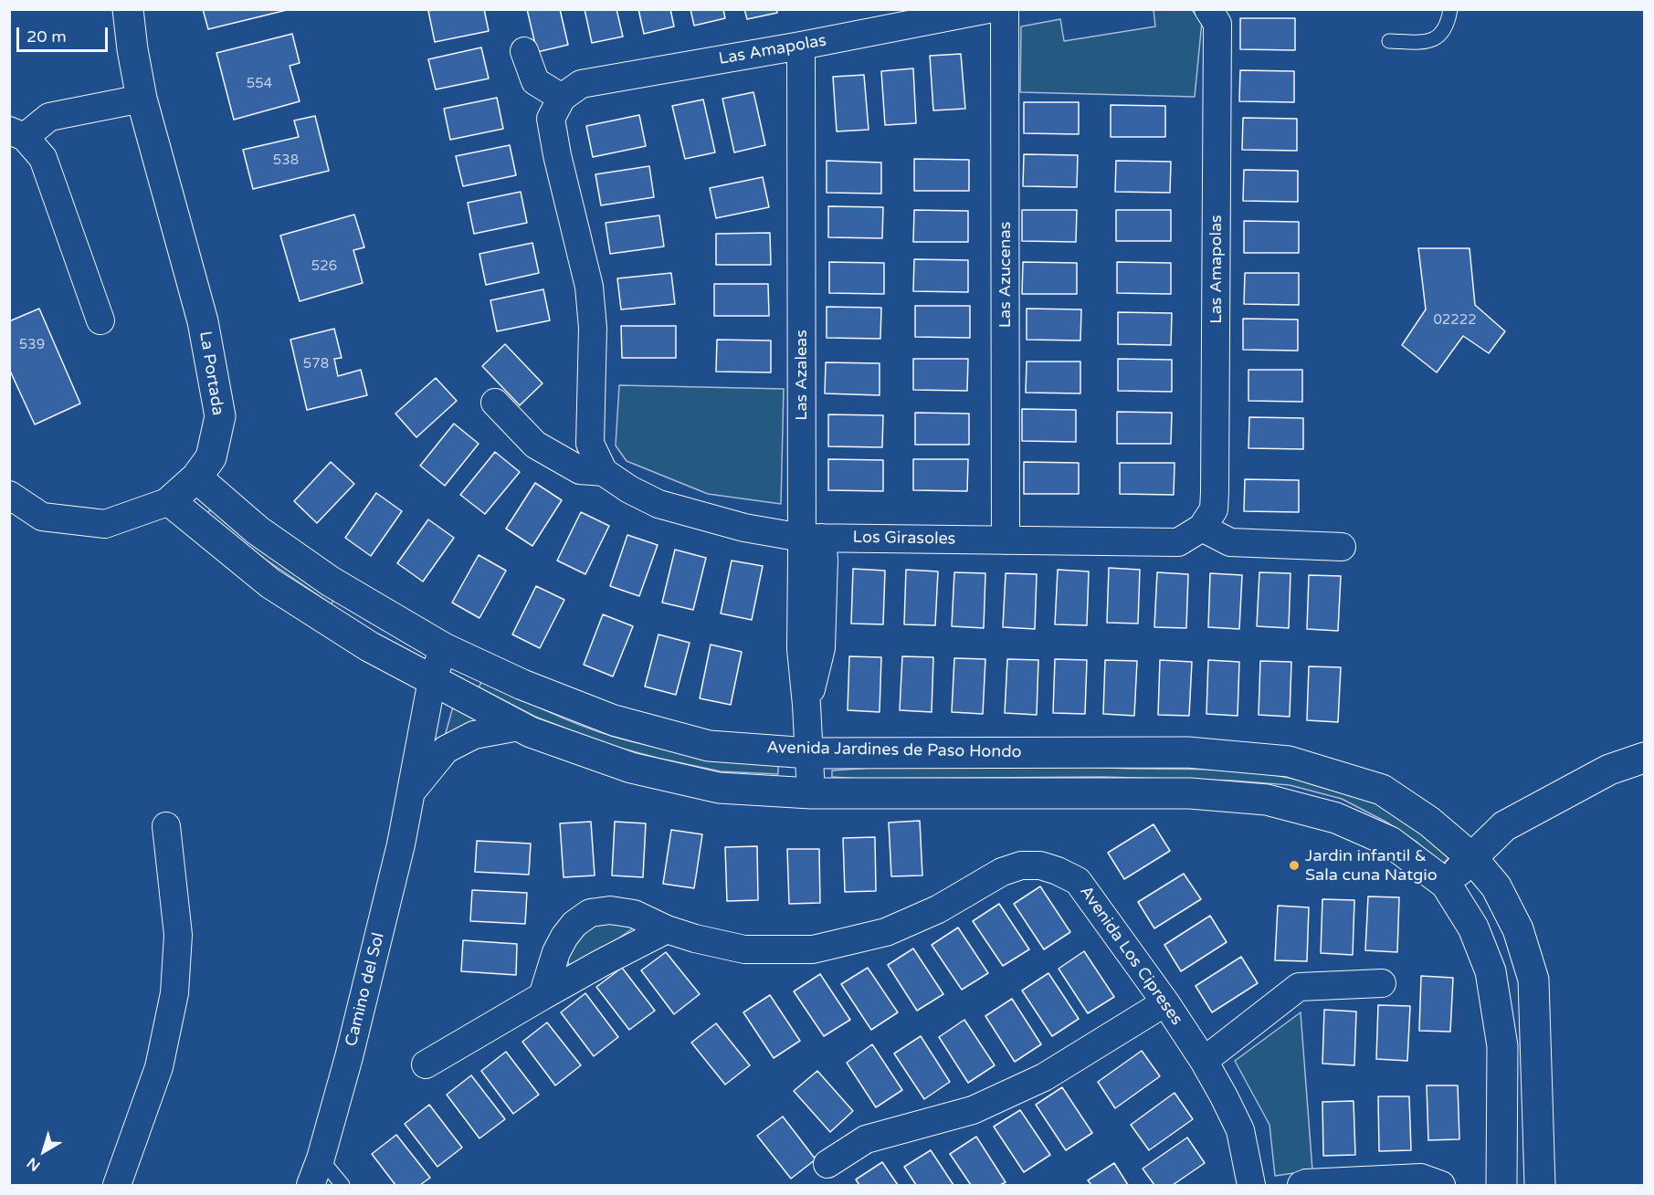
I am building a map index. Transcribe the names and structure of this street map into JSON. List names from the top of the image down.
{
  "streets": {
    "street": [
      "Las Amapolas",
      "Las Azucenas",
      "La Portada",
      "Las Azaleas",
      "Los Girasoles",
      "Avenida Jardines de Paso Hondo",
      "Avenida Los Cipreses",
      "Camino del Sol"
    ]
  },
  "crossings": [
    ["Las Amapolas", "Las Azaleas"],
    ["Las Amapolas", "Los Girasoles"],
    ["Las Azucenas", "Los Girasoles"],
    ["La Portada", "Avenida Jardines de Paso Hondo"],
    ["Las Azaleas", "Los Girasoles"],
    ["Las Azaleas", "Avenida Jardines de Paso Hondo"],
    ["Avenida Jardines de Paso Hondo", "Camino del Sol"]
  ],
  "places": ["Jardin infantil & Sala cuna Natgio"],
  "house_numbers": [
    "554",
    "538",
    "526",
    "02222",
    "539",
    "578"
  ],
  "scale_bar": "20 m",
  "north": "bottom left"
}
